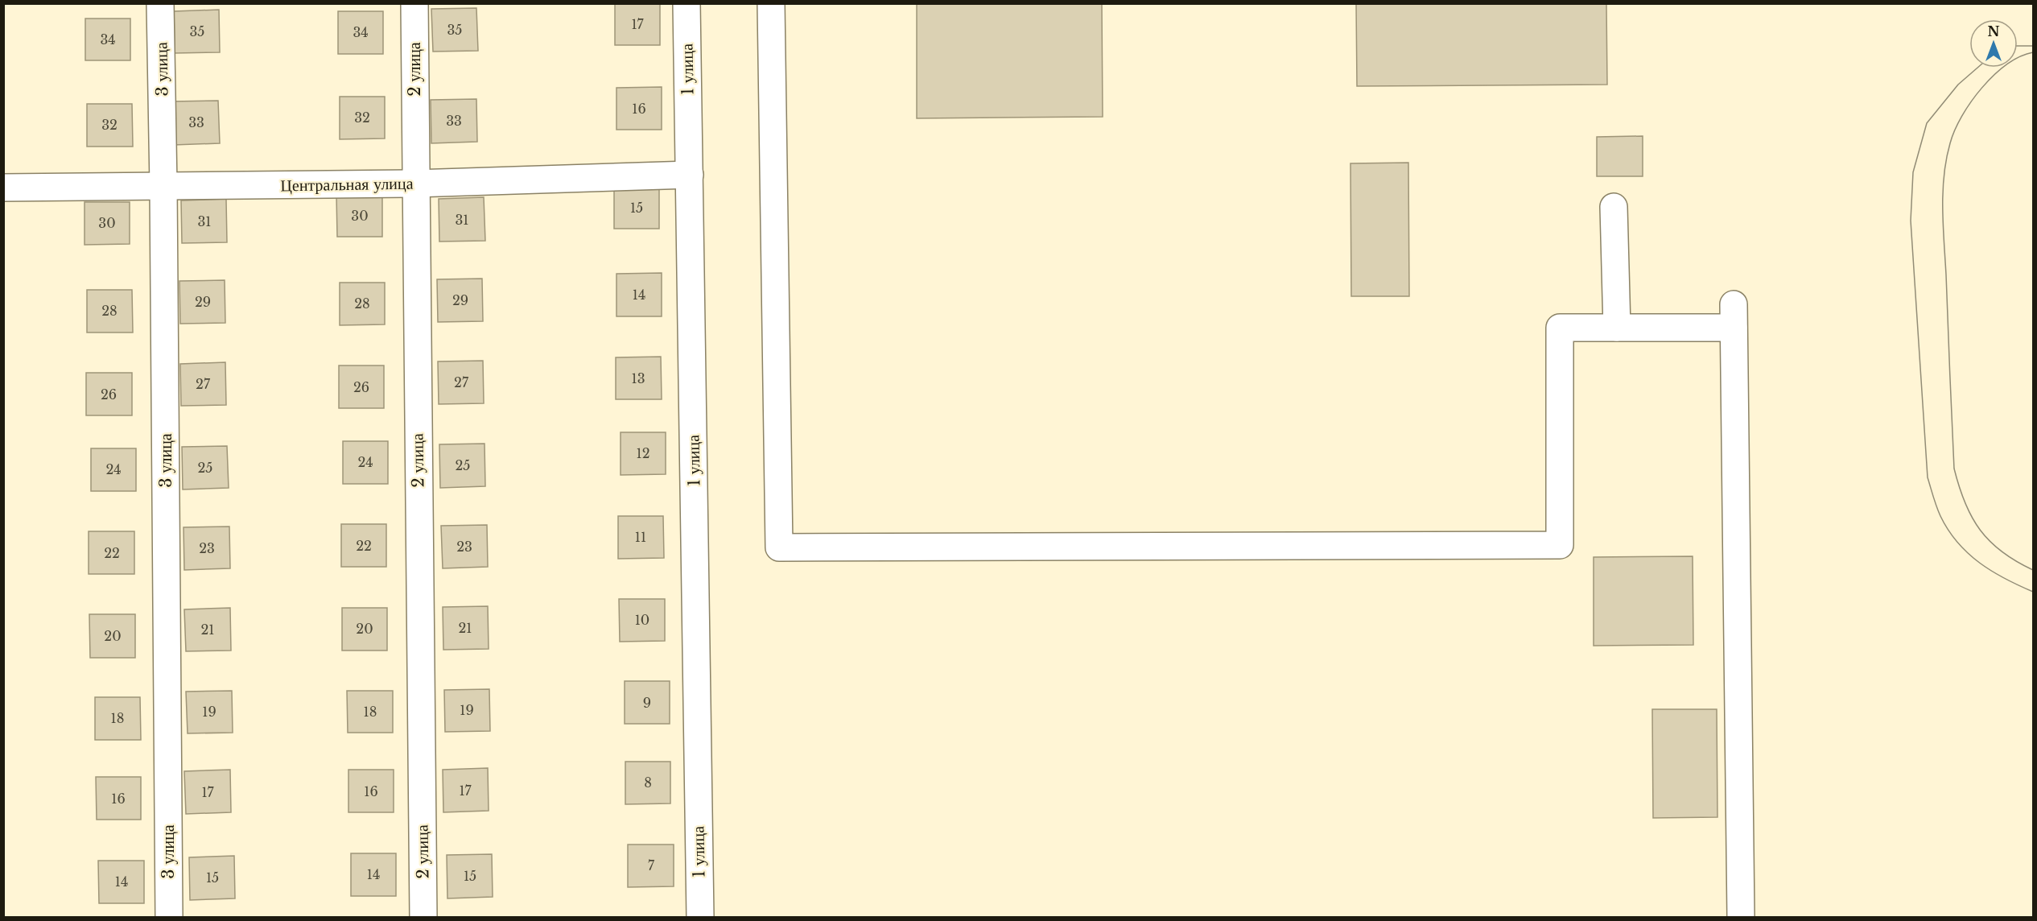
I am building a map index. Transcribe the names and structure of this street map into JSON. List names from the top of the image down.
{
  "streets": {
    "street": [
      "3 улица",
      "2 улица",
      "1 улица",
      "Центральная улица"
    ]
  },
  "crossings": [
    ["3 улица", "Центральная улица"],
    ["2 улица", "Центральная улица"],
    ["1 улица", "Центральная улица"]
  ],
  "house_numbers": [
    "17",
    "35",
    "35",
    "34",
    "34",
    "16",
    "32",
    "33",
    "33",
    "32",
    "15",
    "30",
    "31",
    "31",
    "30",
    "14",
    "29",
    "29",
    "28",
    "28",
    "13",
    "27",
    "27",
    "26",
    "26",
    "12",
    "24",
    "25",
    "25",
    "24",
    "11",
    "22",
    "23",
    "23",
    "22",
    "10",
    "21",
    "20",
    "21",
    "20",
    "9",
    "19",
    "19",
    "18",
    "18",
    "8",
    "17",
    "16",
    "17",
    "16",
    "7",
    "14",
    "15",
    "15",
    "14"
  ],
  "north": "top"
}
